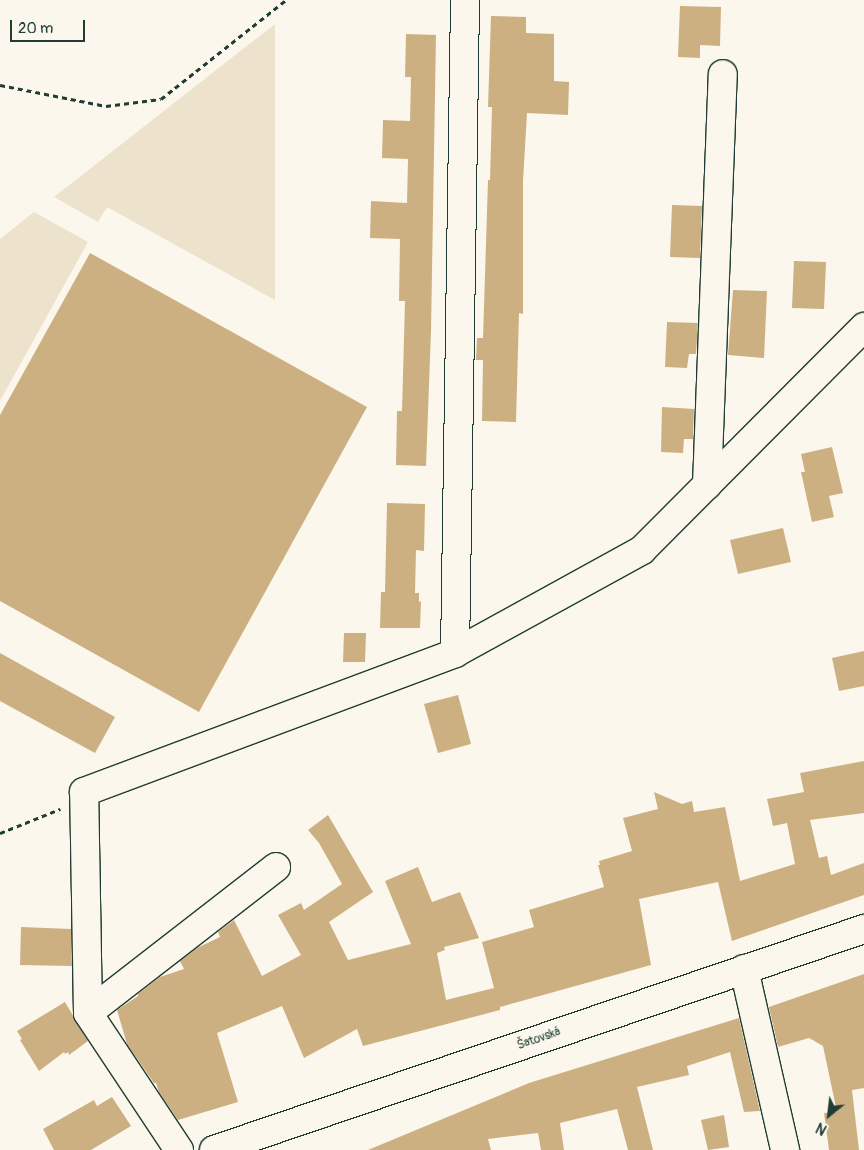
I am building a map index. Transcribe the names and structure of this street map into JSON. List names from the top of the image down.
{
  "streets": {
    "street": ["Šatovská"]
  },
  "scale_bar": "20 m",
  "north": "bottom left"
}
